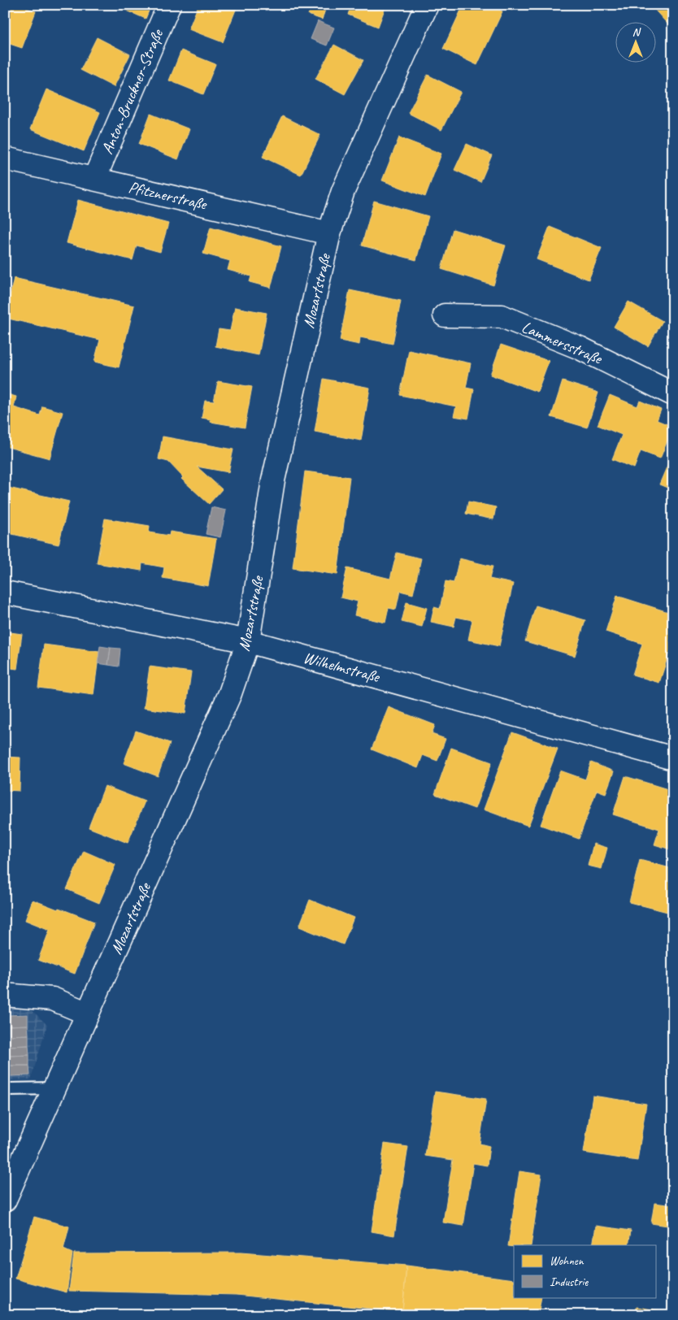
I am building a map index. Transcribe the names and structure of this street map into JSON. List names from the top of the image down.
{
  "streets": {
    "street": [
      "Anton-Bruckner-Straße",
      "Pfitznerstraße",
      "Mozartstraße",
      "Lammersstraße",
      "Wilhelmstraße"
    ]
  },
  "crossings": [
    ["Anton-Bruckner-Straße", "Pfitznerstraße"],
    ["Pfitznerstraße", "Mozartstraße"],
    ["Mozartstraße", "Wilhelmstraße"]
  ],
  "legend": ["Wohnen", "Industrie"],
  "north": "top"
}
